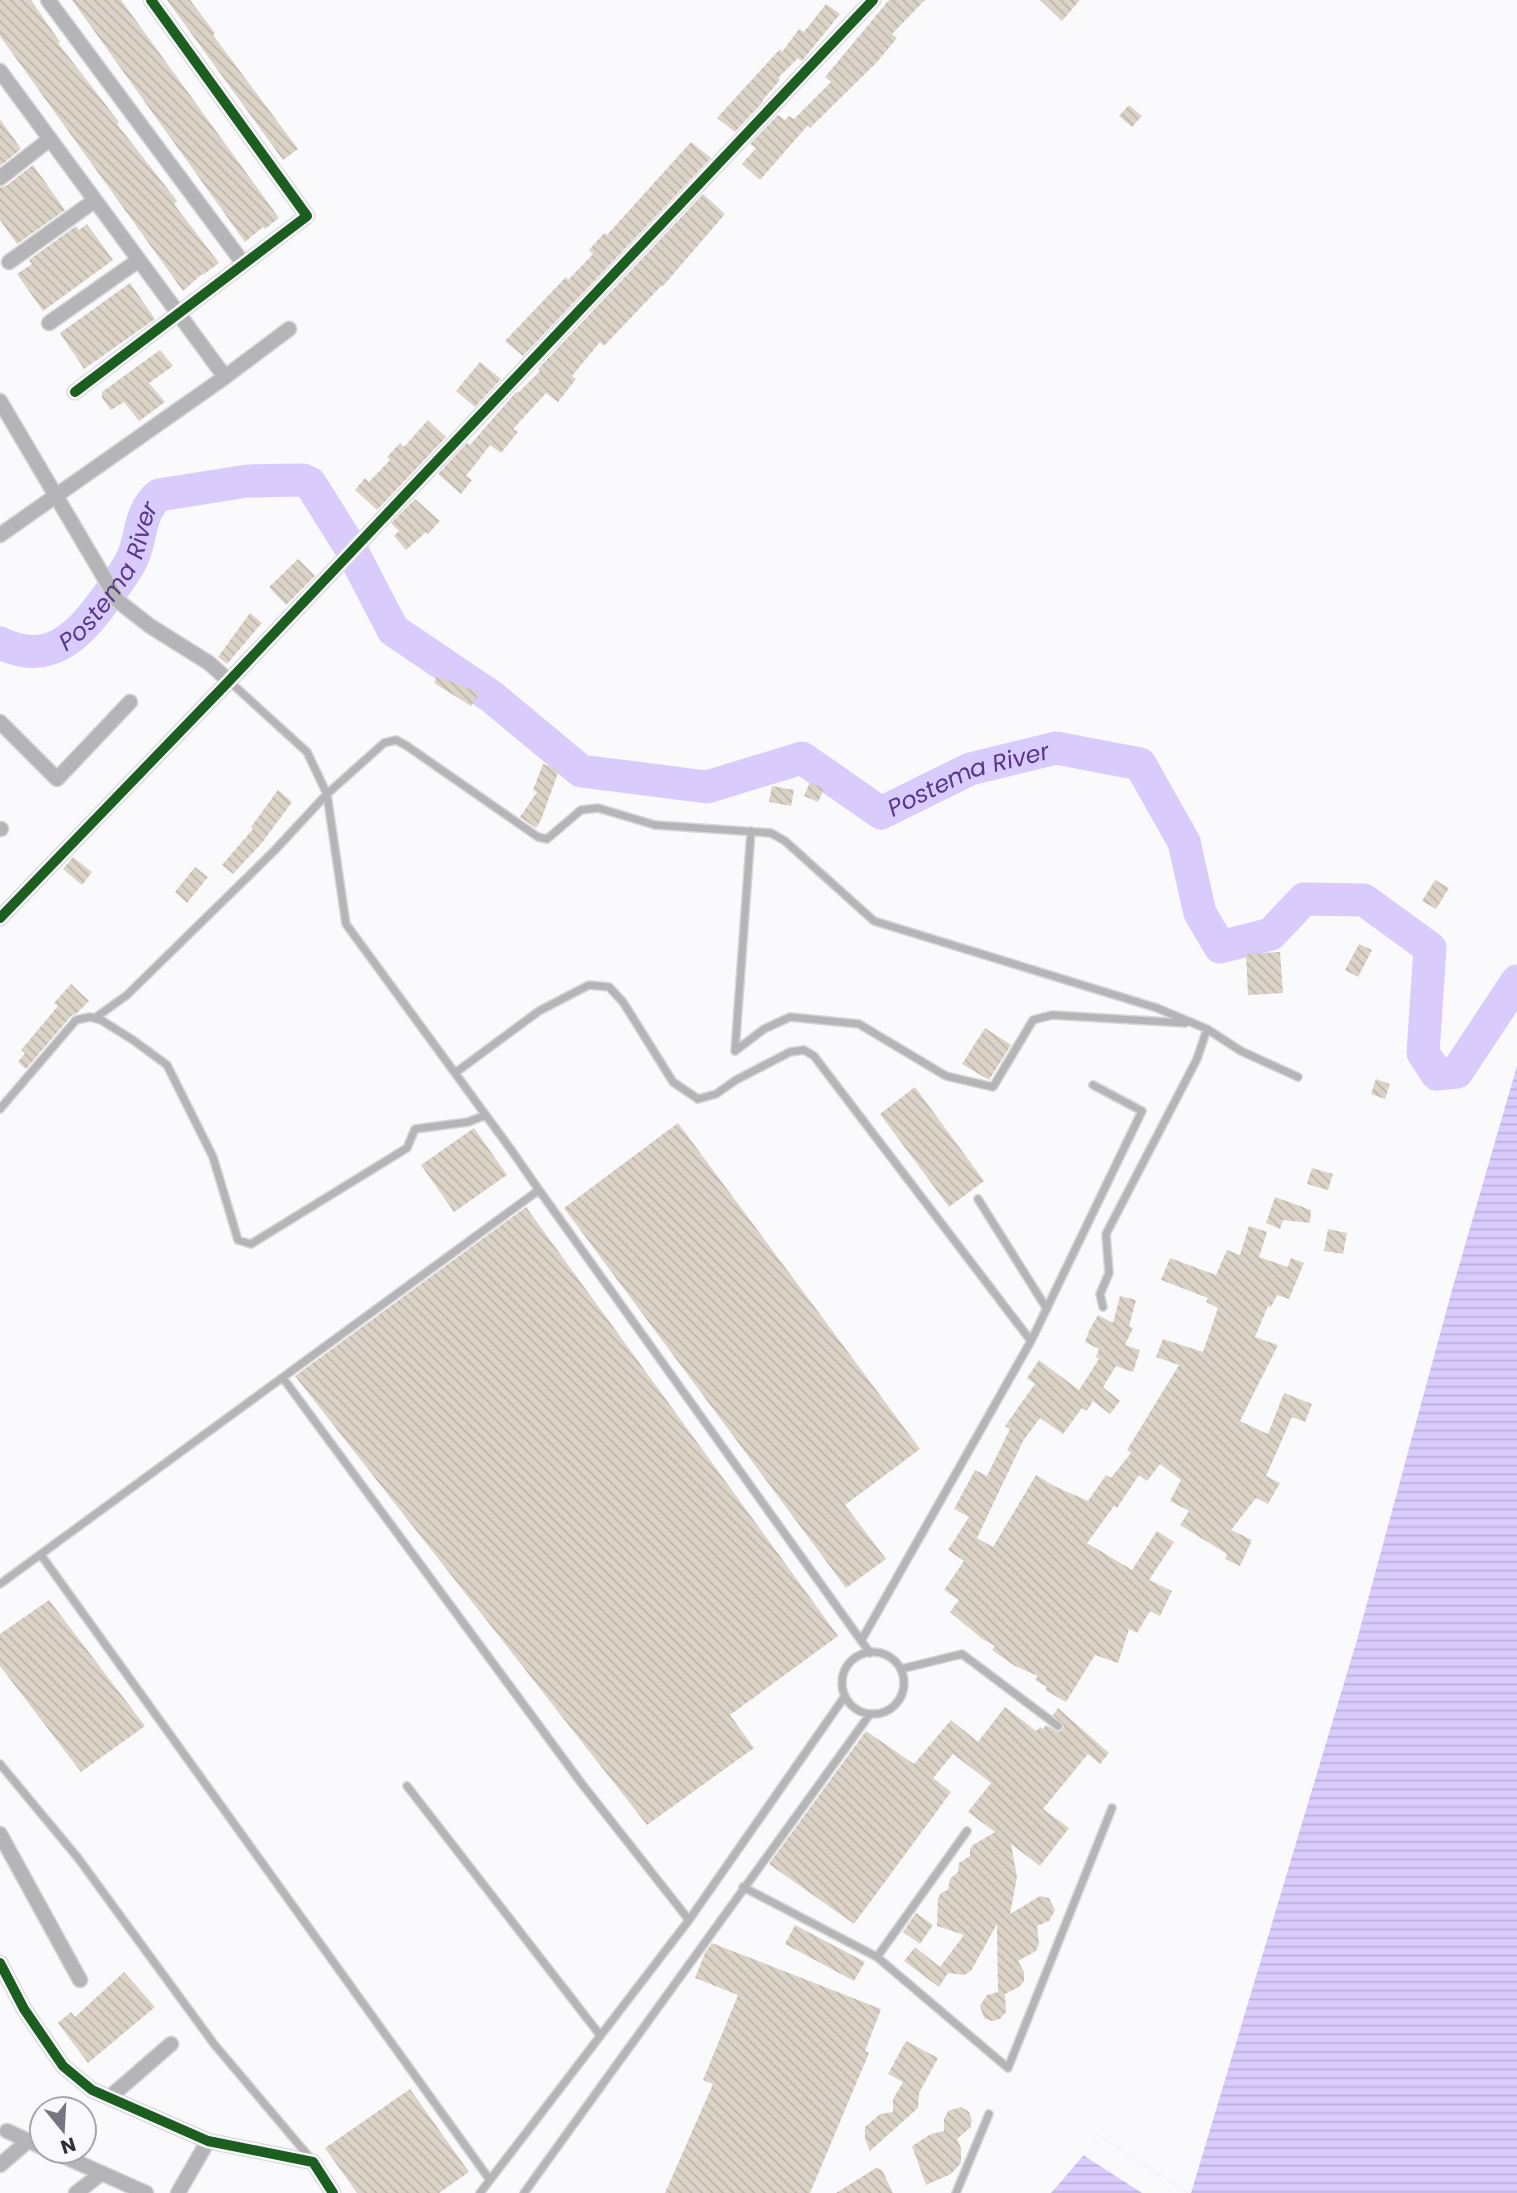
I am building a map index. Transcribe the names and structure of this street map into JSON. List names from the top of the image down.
{
  "water": ["Postema River"],
  "north": "bottom"
}
